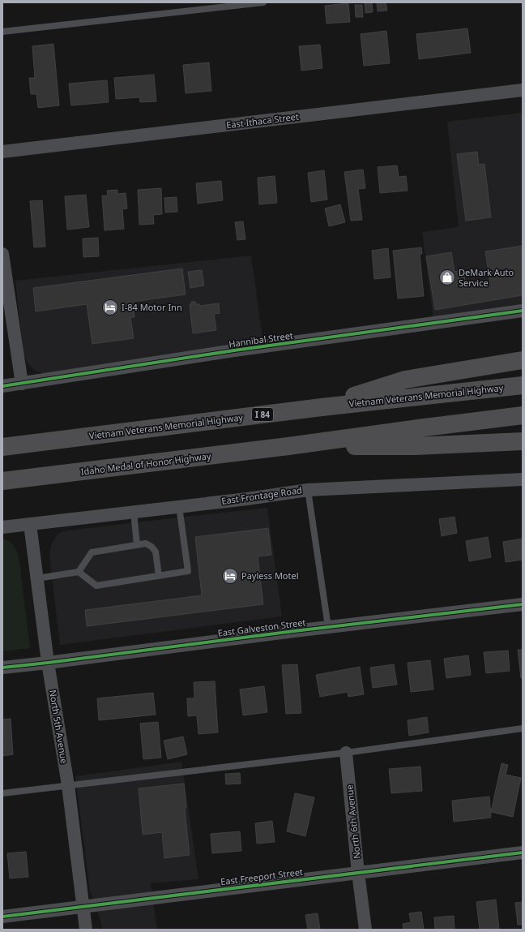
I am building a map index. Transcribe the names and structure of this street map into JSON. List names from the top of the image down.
{
  "streets": {
    "highway": ["Vietnam Veterans Memorial Highway", "I 84", "Idaho Medal of Honor Highway"],
    "street": [
      "East Ithaca Street",
      "Hannibal Street",
      "East Frontage Road",
      "East Galveston Street",
      "North 5th Avenue",
      "North 6th Avenue",
      "East Freeport Street"
    ]
  },
  "crossings": [
    ["East Frontage Road", "North 5th Avenue"],
    ["East Galveston Street", "North 5th Avenue"],
    ["North 5th Avenue", "East Freeport Street"],
    ["North 6th Avenue", "East Freeport Street"]
  ],
  "places": {
    "shop": ["DeMark Auto Service"],
    "hotel": ["I-84 Motor Inn", "Payless Motel"]
  }
}
